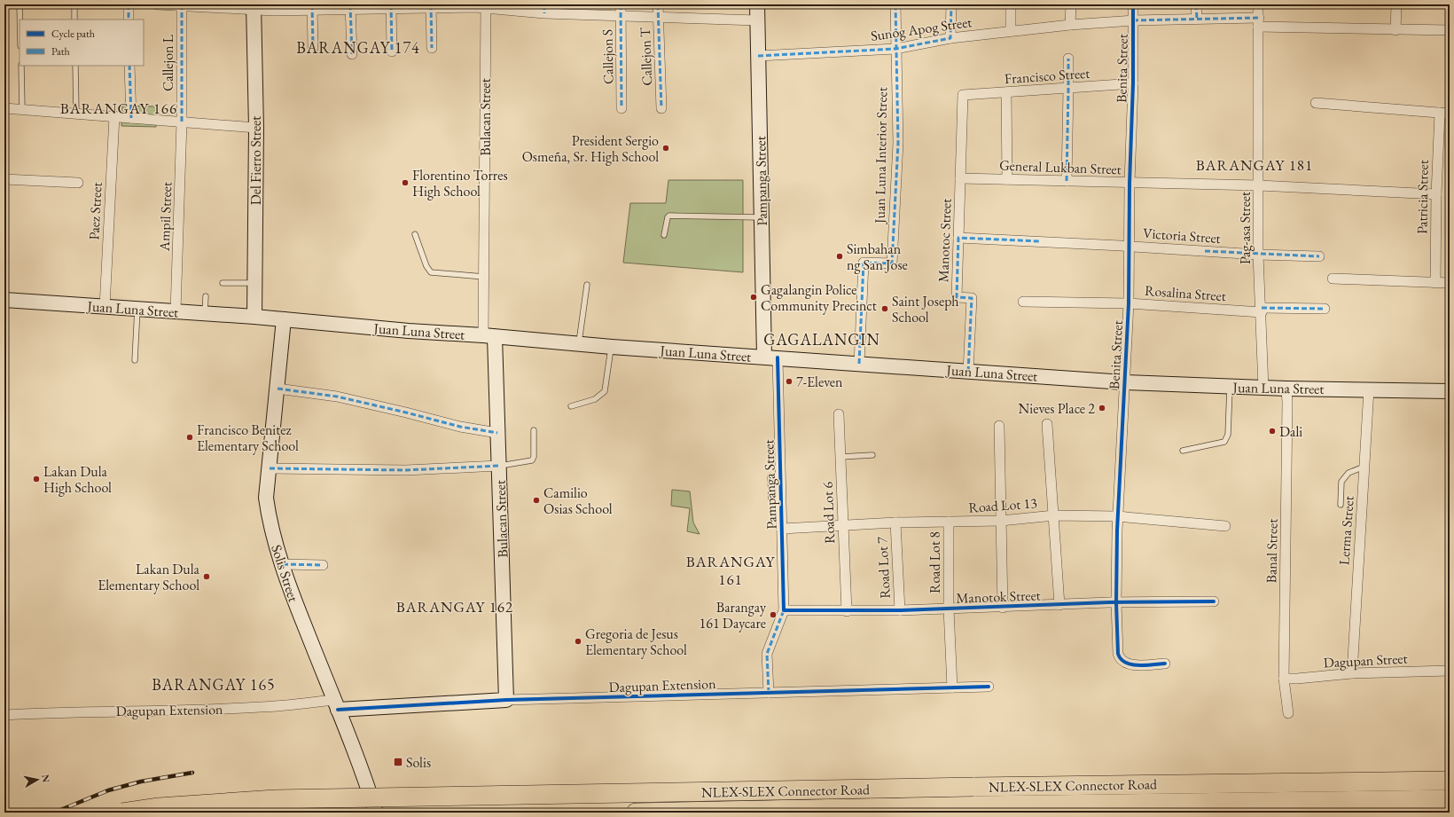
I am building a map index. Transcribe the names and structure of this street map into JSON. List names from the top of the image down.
{
  "streets": {
    "highway": ["NLEX-SLEX Connector Road"],
    "street": [
      "Sunog Apog Street",
      "Callejon S",
      "Callejon T",
      "Callejon L",
      "Benita Street",
      "Francisco Street",
      "Bulacan Street",
      "Juan Luna Interior Street",
      "Del Fierro Street",
      "General Lukban Street",
      "Pampanga Street",
      "Patricia Street",
      "Paez Street",
      "Ampil Street",
      "Pag-asa Street",
      "Victoria Street",
      "Manotoc Street",
      "Rosalina Street",
      "Juan Luna Street",
      "Road Lot 13",
      "Road Lot 6",
      "Lerma Street",
      "Banal Street",
      "Road Lot 8",
      "Road Lot 7",
      "Solis Street",
      "Manotok Street",
      "Dagupan Street",
      "Dagupan Extension"
    ]
  },
  "crossings": [
    ["Sunog Apog Street", "Benita Street"],
    ["Sunog Apog Street", "Juan Luna Interior Street"],
    ["Sunog Apog Street", "Pampanga Street"],
    ["Sunog Apog Street", "Pag-asa Street"],
    ["Callejon L", "Ampil Street"],
    ["Benita Street", "Francisco Street"],
    ["Benita Street", "General Lukban Street"],
    ["Benita Street", "Victoria Street"],
    ["Benita Street", "Rosalina Street"],
    ["Benita Street", "Juan Luna Street"],
    ["Benita Street", "Road Lot 13"],
    ["Benita Street", "Manotok Street"],
    ["Francisco Street", "Manotoc Street"],
    ["Bulacan Street", "Juan Luna Street"],
    ["Bulacan Street", "Dagupan Extension"],
    ["Juan Luna Interior Street", "Juan Luna Street"],
    ["Del Fierro Street", "Juan Luna Street"],
    ["General Lukban Street", "Patricia Street"],
    ["General Lukban Street", "Pag-asa Street"],
    ["General Lukban Street", "Manotoc Street"],
    ["Pampanga Street", "Juan Luna Street"],
    ["Pampanga Street", "Road Lot 13"],
    ["Pampanga Street", "Manotok Street"],
    ["Pampanga Street", "Dagupan Extension"],
    ["Paez Street", "Juan Luna Street"],
    ["Ampil Street", "Juan Luna Street"],
    ["Pag-asa Street", "Victoria Street"],
    ["Pag-asa Street", "Rosalina Street"],
    ["Pag-asa Street", "Juan Luna Street"],
    ["Victoria Street", "Manotoc Street"],
    ["Manotoc Street", "Juan Luna Street"],
    ["Juan Luna Street", "Lerma Street"],
    ["Juan Luna Street", "Banal Street"],
    ["Juan Luna Street", "Solis Street"],
    ["Road Lot 13", "Road Lot 6"],
    ["Road Lot 13", "Road Lot 8"],
    ["Road Lot 13", "Road Lot 7"],
    ["Road Lot 6", "Manotok Street"],
    ["Lerma Street", "Dagupan Street"],
    ["Banal Street", "Dagupan Street"],
    ["Road Lot 8", "Manotok Street"],
    ["Road Lot 8", "Dagupan Extension"],
    ["Road Lot 7", "Manotok Street"],
    ["Solis Street", "Dagupan Extension"]
  ],
  "districts": [
    "BARANGAY 174",
    "BARANGAY 166",
    "BARANGAY 181",
    "GAGALANGIN",
    "BARANGAY 161",
    "BARANGAY 162",
    "BARANGAY 165"
  ],
  "places": {
    "other": [
      "President Sergio Osmeña, Sr. High School",
      "Florentino Torres High School",
      "Simbahan ng San Jose",
      "Gagalangin Police Community Precinct",
      "Saint Joseph School",
      "7-Eleven",
      "Nieves Place 2",
      "Dali",
      "Francisco Benitez Elementary School",
      "Lakan Dula High School",
      "Camilio Osias School",
      "Lakan Dula Elementary School",
      "Barangay 161 Daycare",
      "Gregoria de Jesus Elementary School"
    ],
    "transit": ["Solis"]
  },
  "legend": ["Cycle path", "Path"],
  "north": "right"
}
